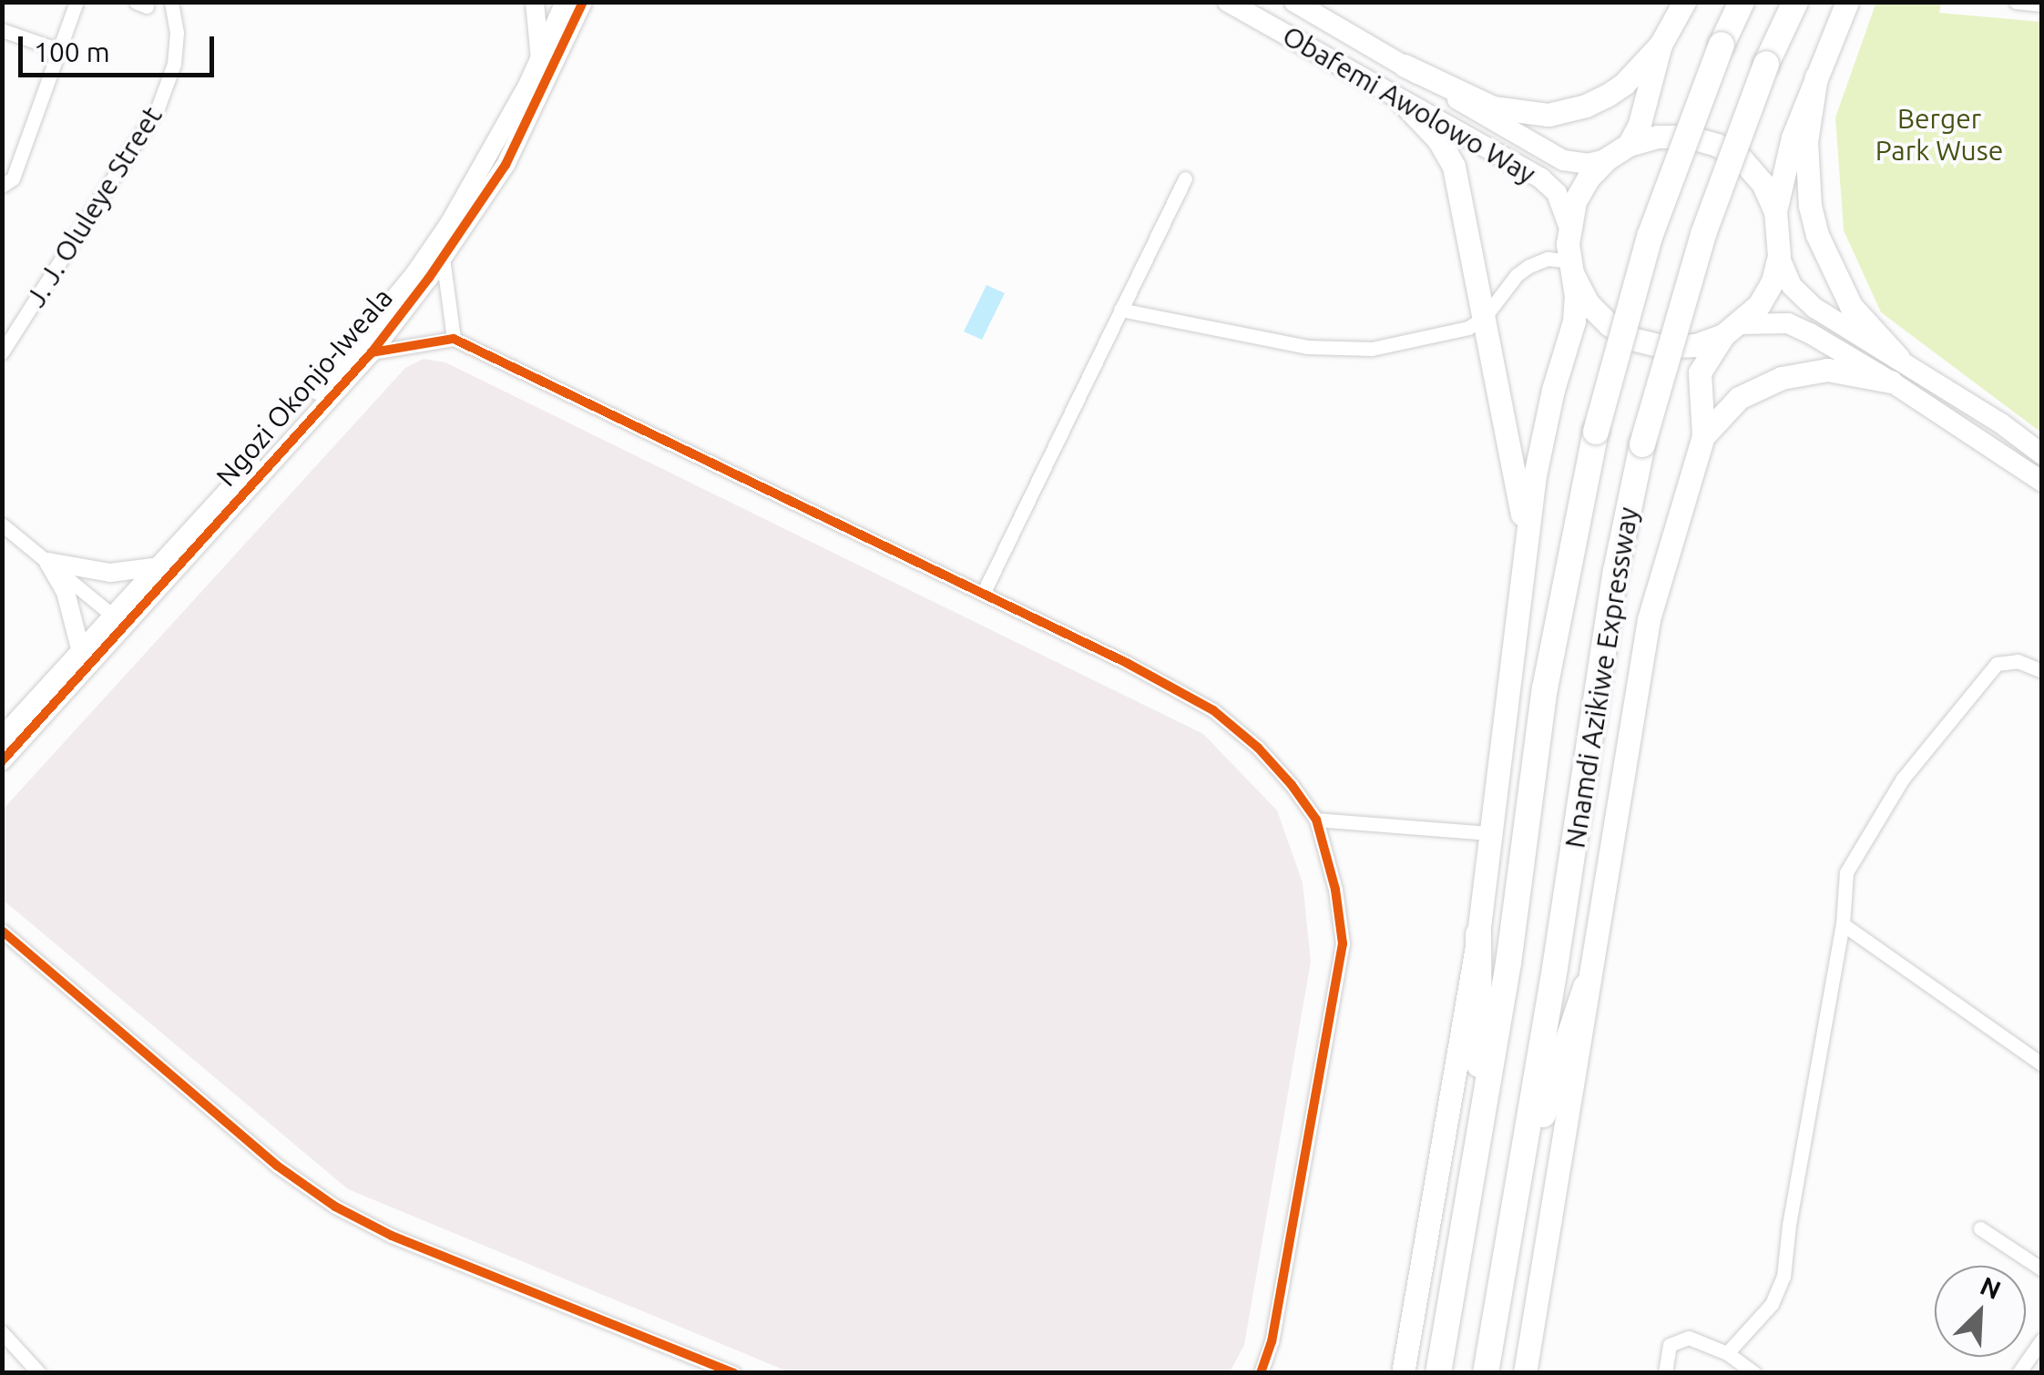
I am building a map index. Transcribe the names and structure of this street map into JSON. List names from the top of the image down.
{
  "streets": {
    "highway": ["Nnamdi Azikiwe Expressway"],
    "main road": ["Obafemi Awolowo Way"],
    "street": ["J. J. Oluleye Street", "Ngozi Okonjo-Iweala"]
  },
  "crossings": [
    ["Obafemi Awolowo Way", "Nnamdi Azikiwe Expressway"]
  ],
  "parks": ["Berger Park Wuse"],
  "scale_bar": "100 m",
  "north": "top right"
}
